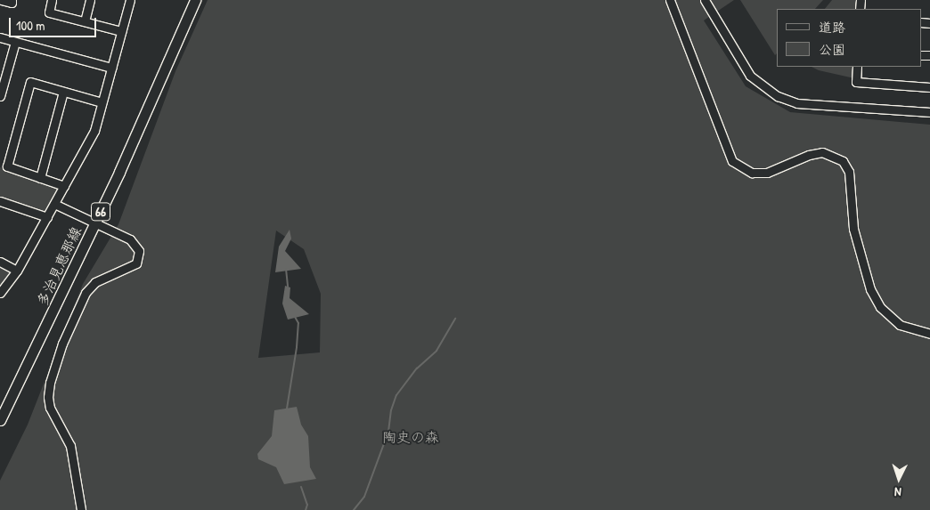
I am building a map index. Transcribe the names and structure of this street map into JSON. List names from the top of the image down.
{
  "streets": {
    "main road": ["66", "多治見恵那線"]
  },
  "parks": ["陶史の森"],
  "legend": ["道路", "公園"],
  "scale_bar": "100 m",
  "north": "bottom"
}
